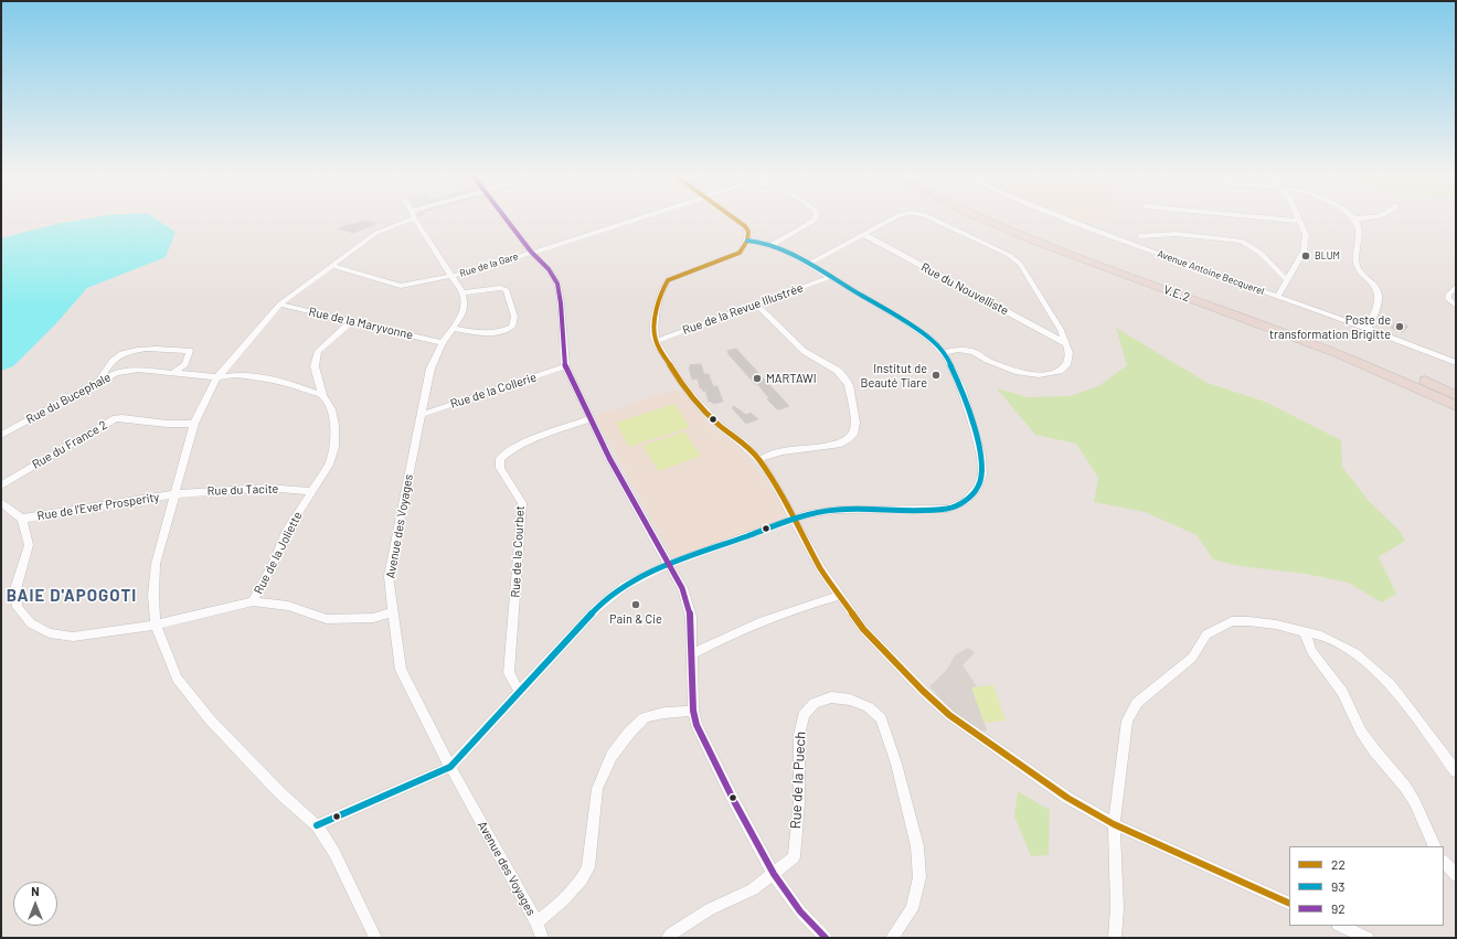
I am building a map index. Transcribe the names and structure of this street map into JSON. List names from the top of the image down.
{
  "streets": {
    "highway": ["V.E.2"],
    "street": [
      "Rue de la Gare",
      "Avenue Antoine Becquerel",
      "Rue du Nouvelliste",
      "Rue de la Revue Illustrée",
      "Rue de la Maryvonne",
      "Rue de la Collerie",
      "Rue du Bucephale",
      "Rue du France 2",
      "Rue du Tacite",
      "Rue de l'Ever Prosperity",
      "Avenue des Voyages",
      "Rue de la Courbet",
      "Rue de la Joliette",
      "Rue de la Puech"
    ]
  },
  "crossings": [
    ["Rue de la Maryvonne", "Avenue des Voyages"],
    ["Rue de la Maryvonne", "Rue de la Joliette"],
    ["Rue de la Collerie", "Avenue des Voyages"],
    ["Rue du Bucephale", "Rue de la Joliette"],
    ["Rue du Tacite", "Rue de l'Ever Prosperity"],
    ["Rue du Tacite", "Rue de la Joliette"]
  ],
  "districts": ["BAIE D'APOGOTI"],
  "places": [
    "BLUM",
    "Poste de transformation Brigitte",
    "Institut de Beauté Tiare",
    "MARTAWI",
    "Pain & Cie"
  ],
  "lines": ["transit line 22", "transit line 92", "transit line 93"],
  "legend": ["22", "93", "92"],
  "north": "top"
}
